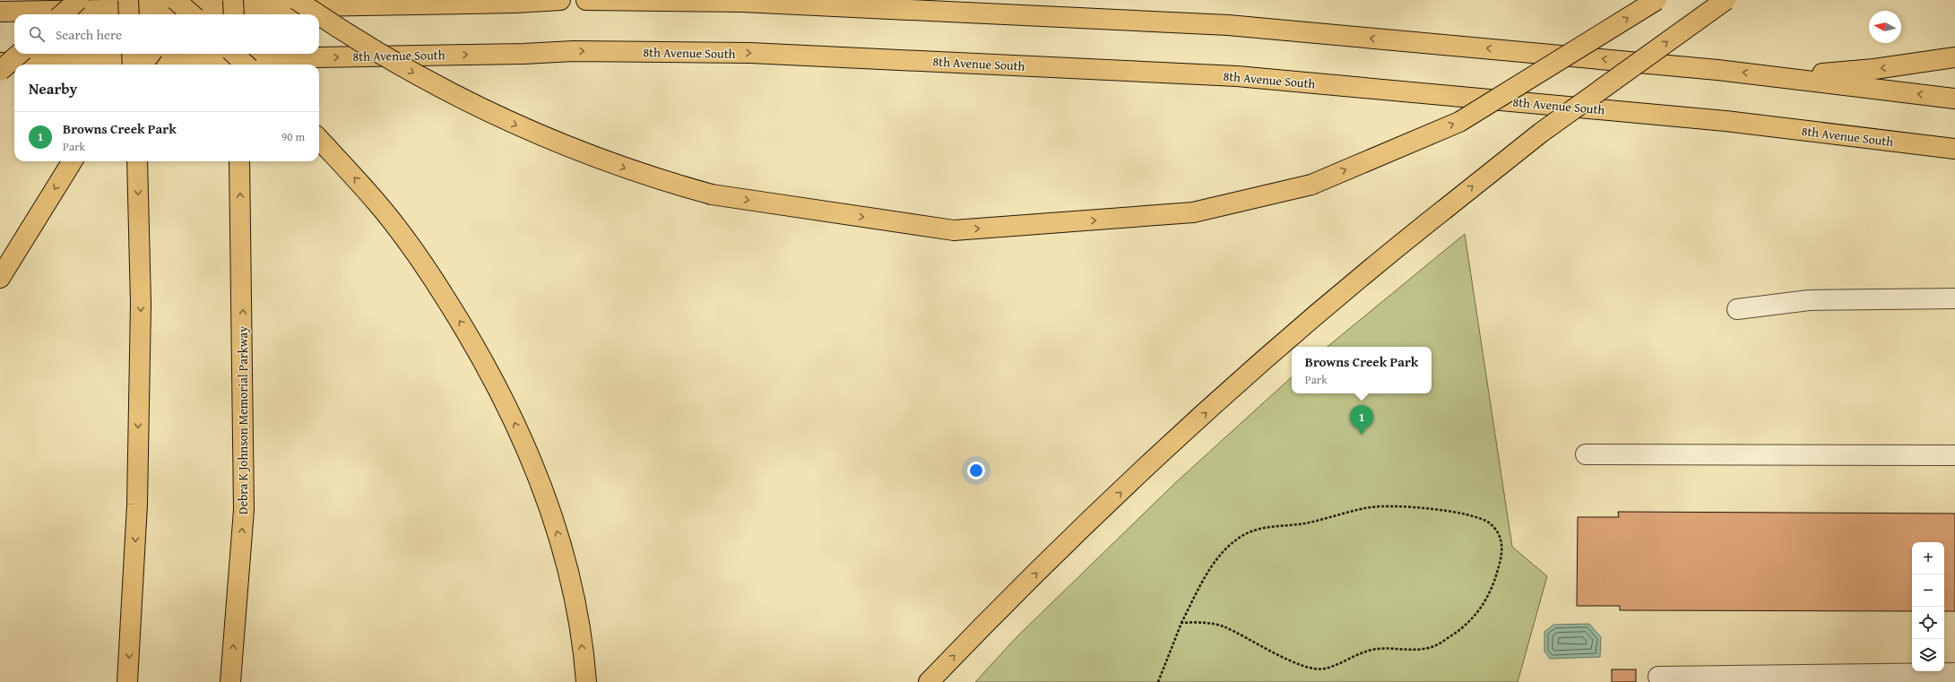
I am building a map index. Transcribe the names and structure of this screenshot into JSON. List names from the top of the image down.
{
  "streets": {
    "main road": ["8th Avenue South", "Debra K Johnson Memorial Parkway"]
  },
  "north": "left",
  "page": {
    "search": "Search here",
    "heading": "Nearby",
    "list": [
      {
        "mark": "1",
        "name": "Browns Creek Park",
        "note": "Park",
        "value": "90 m"
      }
    ],
    "popup": ["Browns Creek Park", "Park"],
    "pins": "1",
    "map_buttons": ["+", "−"]
  }
}
